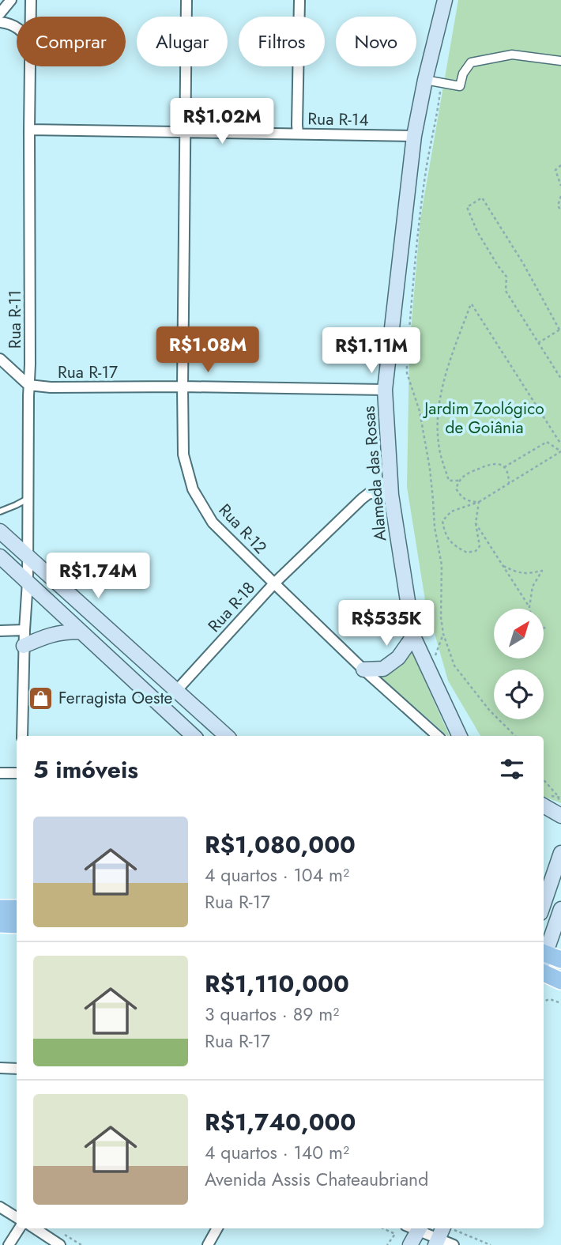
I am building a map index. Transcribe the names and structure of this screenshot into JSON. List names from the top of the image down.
{
  "streets": {
    "main road": ["Alameda das Rosas"],
    "street": [
      "Rua R-14",
      "Rua R-11",
      "Rua R-17",
      "Rua R-12",
      "Rua R-18"
    ]
  },
  "crossings": [
    ["Rua R-14", "Rua R-11"],
    ["Rua R-14", "Alameda das Rosas"],
    ["Rua R-14", "Rua R-12"],
    ["Rua R-11", "Rua R-17"],
    ["Rua R-17", "Alameda das Rosas"],
    ["Rua R-17", "Rua R-12"],
    ["Alameda das Rosas", "Rua R-18"],
    ["Rua R-12", "Rua R-18"]
  ],
  "parks": ["Jardim Zoológico de Goiânia"],
  "places": {
    "shop": ["Ferragista Oeste"]
  },
  "north": "top right",
  "page": {
    "chip": [
      "Comprar",
      "Alugar",
      "Filtros",
      "Novo"
    ],
    "price": [
      "R$1.02M",
      "R$1.08M",
      "R$1.11M",
      "R$1.74M",
      "R$535K"
    ],
    "heading": "5 imóveis",
    "list": [
      {
        "name": "R$1,080,000",
        "note": "4 quartos · 104 m² · Rua R-17"
      },
      {
        "name": "R$1,110,000",
        "note": "3 quartos · 89 m² · Rua R-17"
      },
      {
        "name": "R$1,740,000",
        "note": "4 quartos · 140 m² · Avenida Assis Chateaubriand"
      }
    ]
  }
}
